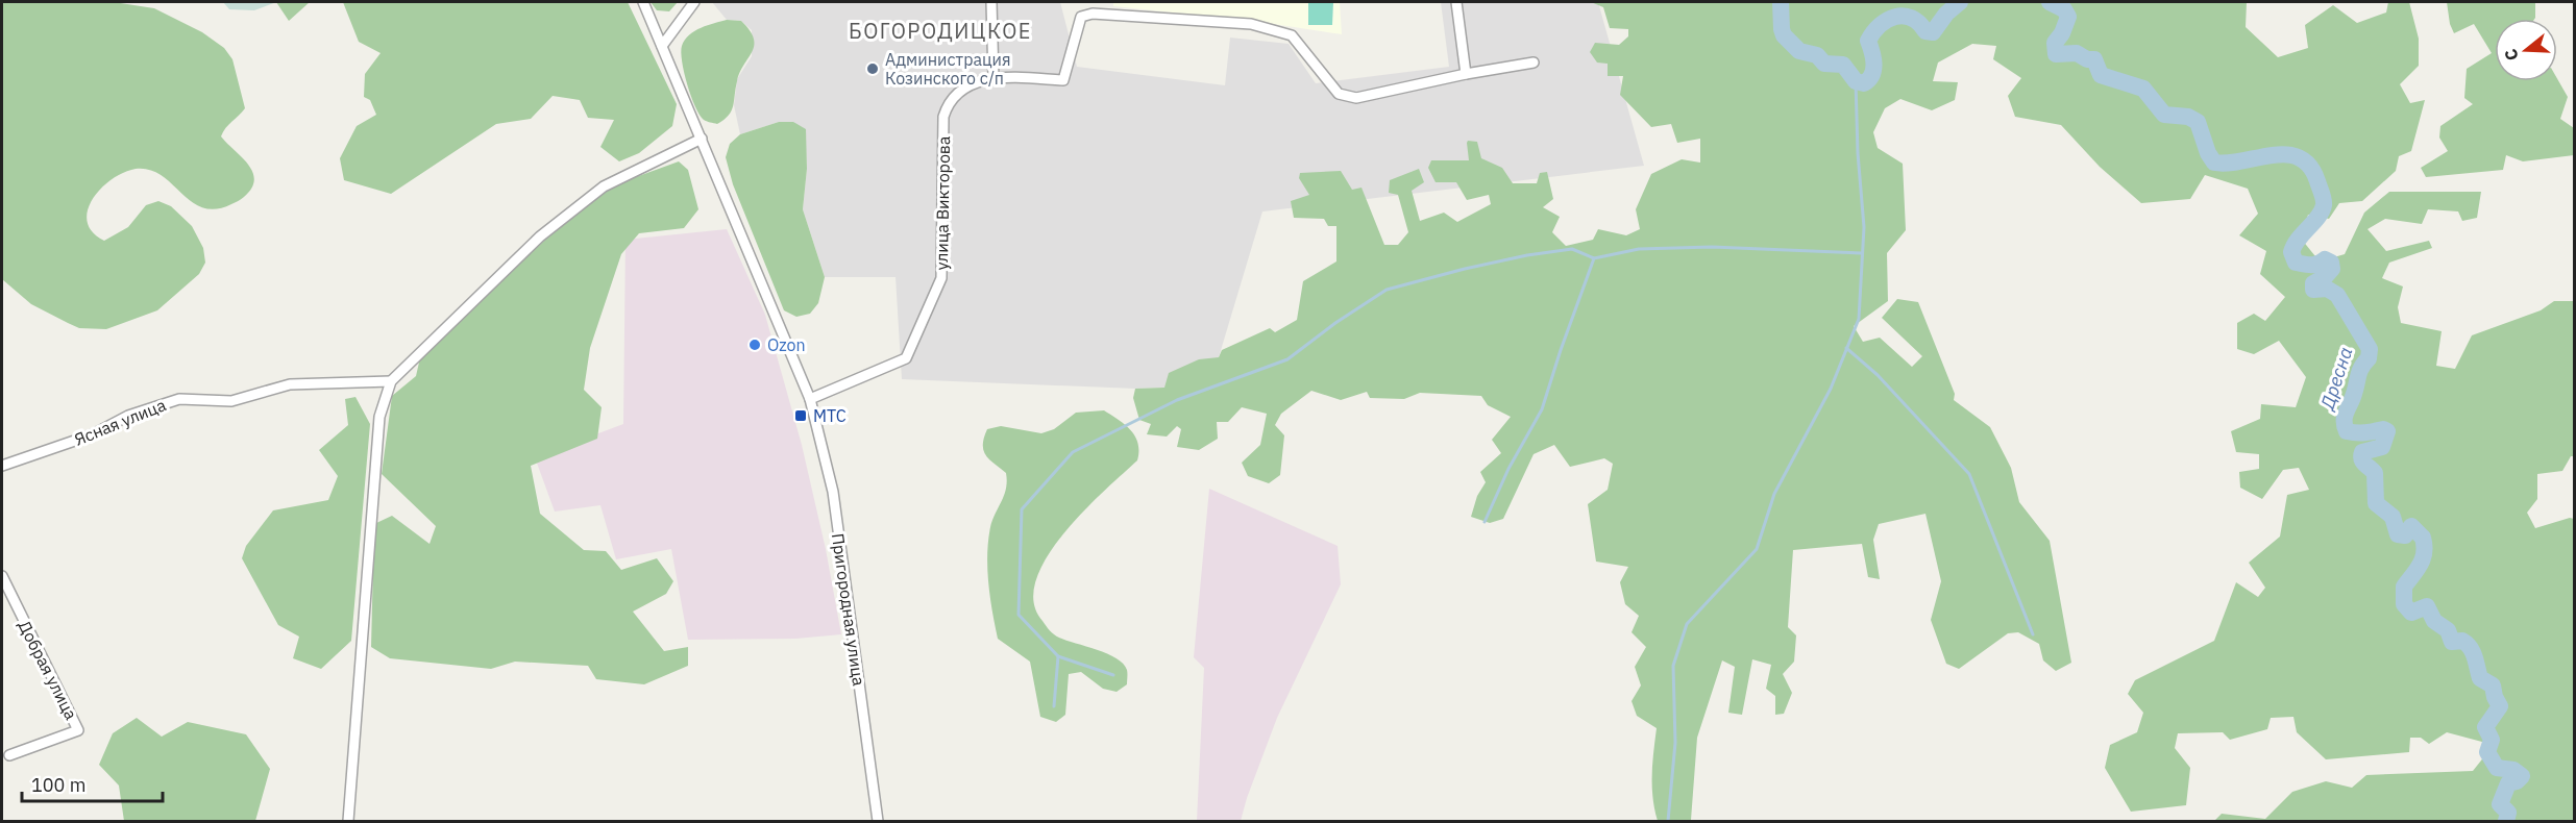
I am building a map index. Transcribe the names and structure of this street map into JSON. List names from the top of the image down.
{
  "streets": {
    "street": [
      "улица Викторова",
      "Ясная улица",
      "Пригородная улица",
      "Добрая улица"
    ]
  },
  "crossings": [
    ["улица Викторова", "Пригородная улица"]
  ],
  "districts": ["БОГОРОДИЦКОЕ"],
  "water": ["Дресна"],
  "places": {
    "other": ["Администрация Козинского с/п", "Ozon"],
    "transit": ["МТС"]
  },
  "scale_bar": "100 m",
  "north": "left"
}
